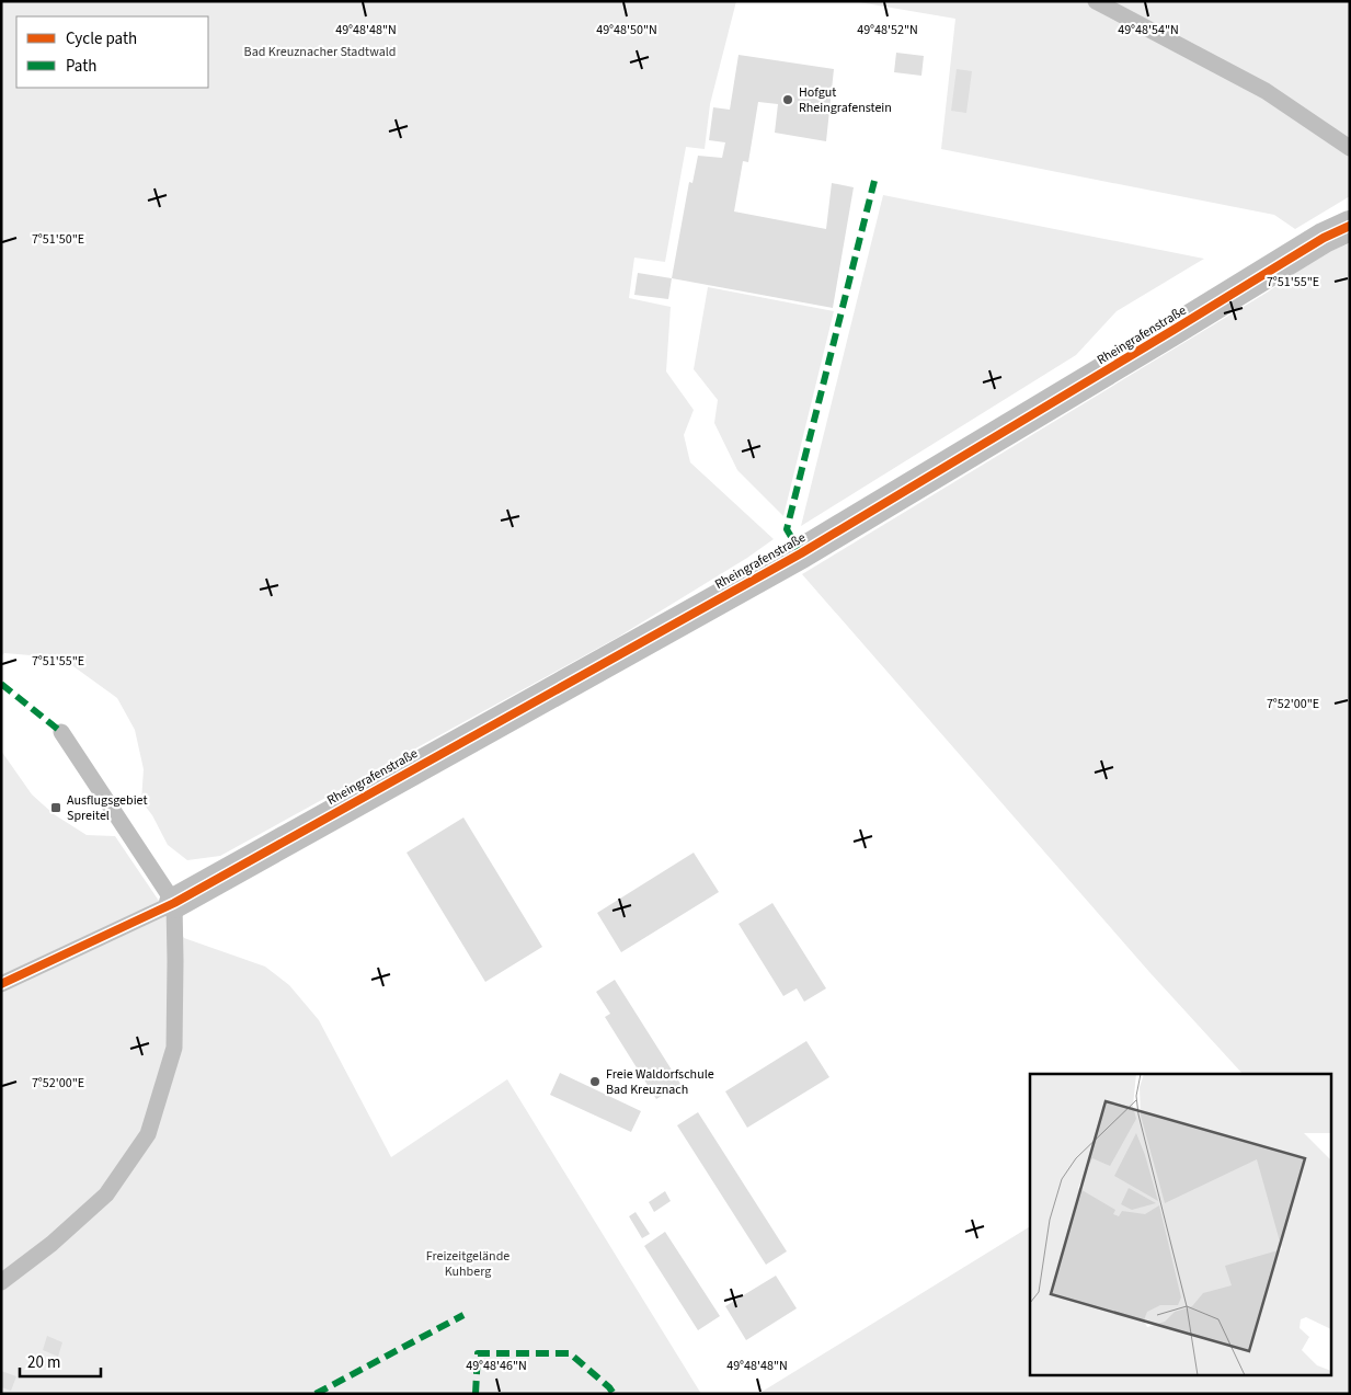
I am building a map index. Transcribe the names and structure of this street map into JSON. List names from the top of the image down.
{
  "streets": {
    "street": ["Rheingrafenstraße"]
  },
  "parks": ["Bad Kreuznacher Stadtwald", "Freizeitgelände Kuhberg"],
  "places": {
    "other": ["Hofgut Rheingrafenstein", "Freie Waldorfschule Bad Kreuznach"],
    "transit": ["Ausflugsgebiet Spreitel"]
  },
  "legend": ["Cycle path", "Path"],
  "scale_bar": "20 m",
  "coordinates": [
    "49°48'48\"N",
    "49°48'50\"N",
    "49°48'52\"N",
    "49°48'54\"N",
    "7°51'50\"E",
    "7°51'55\"E",
    "7°52'00\"E",
    "49°48'46\"N"
  ]
}
